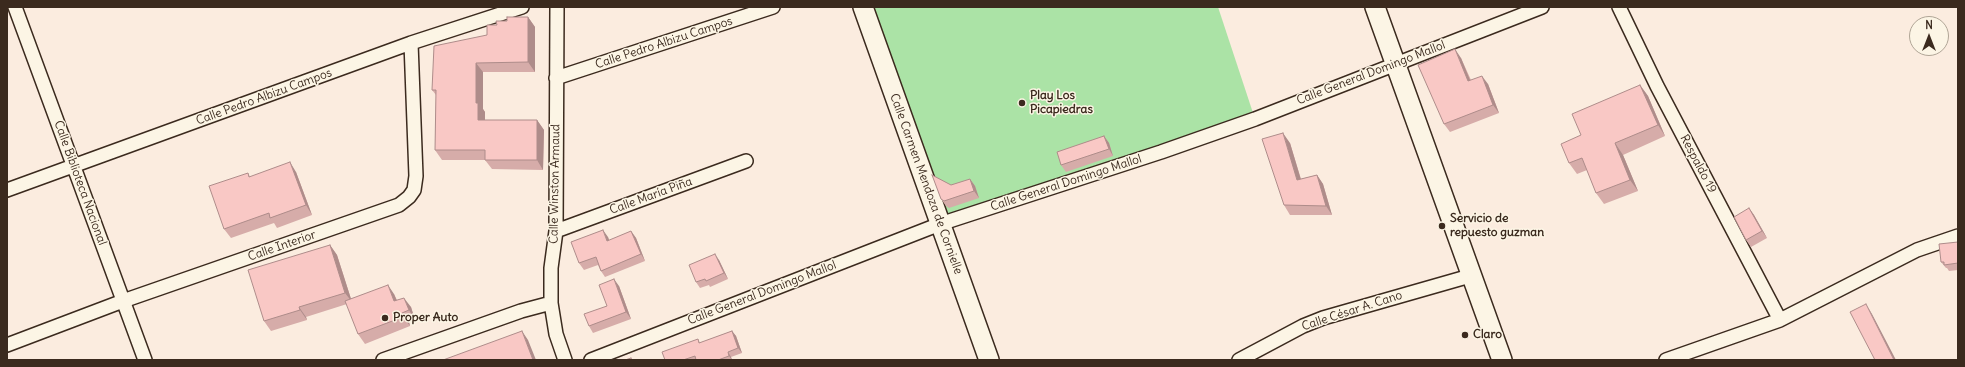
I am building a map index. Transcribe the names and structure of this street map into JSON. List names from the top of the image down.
{
  "streets": {
    "street": [
      "Calle Pedro Albizu Campos",
      "Calle General Domingo Mallol",
      "Respaldo 19",
      "Calle Biblioteca Nacional",
      "Calle Winston Armaud",
      "Calle Carmen Mendoza de Cornielle",
      "Calle María Piña",
      "Calle Interior",
      "Calle César A. Cano"
    ]
  },
  "crossings": [
    ["Calle Pedro Albizu Campos", "Calle Biblioteca Nacional"],
    ["Calle Pedro Albizu Campos", "Calle Winston Armaud"],
    ["Calle Pedro Albizu Campos", "Calle Interior"],
    ["Calle General Domingo Mallol", "Calle Carmen Mendoza de Cornielle"],
    ["Calle Biblioteca Nacional", "Calle Interior"],
    ["Calle Winston Armaud", "Calle María Piña"]
  ],
  "places": [
    "Play Los Picapiedras",
    "Servicio de repuesto guzman",
    "Proper Auto",
    "Claro"
  ],
  "north": "top"
}
